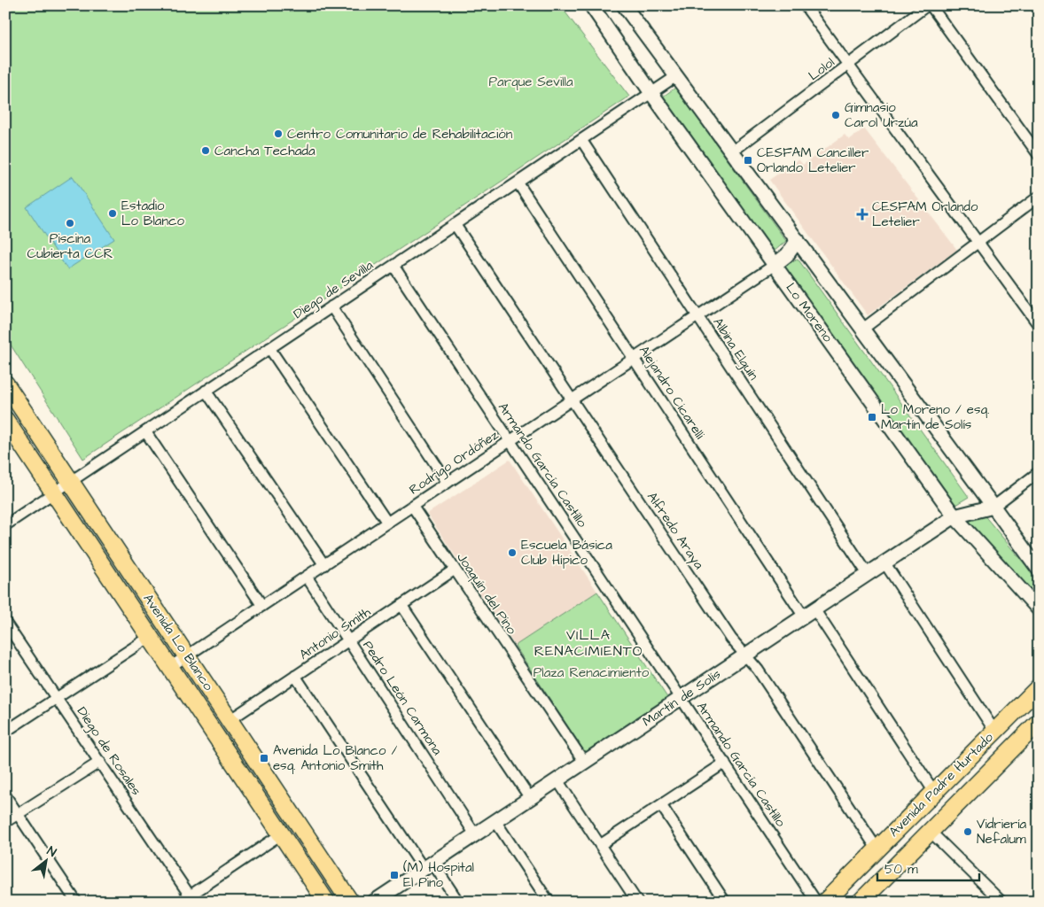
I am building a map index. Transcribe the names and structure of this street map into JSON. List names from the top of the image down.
{
  "streets": {
    "main road": ["Avenida Lo Blanco", "Avenida Padre Hurtado"],
    "street": [
      "Lolol",
      "Diego de Sevilla",
      "Lo Moreno",
      "Albina Elguín",
      "Alejandro Cicarelli",
      "Rodrigo Ordóñez",
      "Armando García Castillo",
      "Alfredo Araya",
      "Joaquín del Pino",
      "Antonio Smith",
      "Pedro León Carmona",
      "Martín de Solís",
      "Diego de Rosales"
    ]
  },
  "crossings": [
    ["Diego de Sevilla", "Lo Moreno"],
    ["Diego de Sevilla", "Albina Elguín"],
    ["Diego de Sevilla", "Alejandro Cicarelli"],
    ["Diego de Sevilla", "Armando García Castillo"],
    ["Diego de Sevilla", "Alfredo Araya"],
    ["Diego de Sevilla", "Avenida Lo Blanco"],
    ["Lo Moreno", "Rodrigo Ordóñez"],
    ["Lo Moreno", "Martín de Solís"],
    ["Albina Elguín", "Rodrigo Ordóñez"],
    ["Albina Elguín", "Martín de Solís"],
    ["Alejandro Cicarelli", "Rodrigo Ordóñez"],
    ["Alejandro Cicarelli", "Martín de Solís"],
    ["Alejandro Cicarelli", "Avenida Padre Hurtado"],
    ["Rodrigo Ordóñez", "Armando García Castillo"],
    ["Rodrigo Ordóñez", "Alfredo Araya"],
    ["Rodrigo Ordóñez", "Joaquín del Pino"],
    ["Rodrigo Ordóñez", "Avenida Lo Blanco"],
    ["Rodrigo Ordóñez", "Pedro León Carmona"],
    ["Armando García Castillo", "Martín de Solís"],
    ["Alfredo Araya", "Martín de Solís"],
    ["Alfredo Araya", "Avenida Padre Hurtado"],
    ["Joaquín del Pino", "Antonio Smith"],
    ["Joaquín del Pino", "Martín de Solís"],
    ["Antonio Smith", "Avenida Lo Blanco"],
    ["Antonio Smith", "Pedro León Carmona"],
    ["Pedro León Carmona", "Martín de Solís"]
  ],
  "districts": ["VILLA RENACIMIENTO"],
  "parks": ["Parque Sevilla", "Plaza Renacimiento"],
  "places": {
    "other": [
      "Gimnasio Carol Urzúa",
      "Centro Comunitario de Rehabilitación",
      "Cancha Techada",
      "Estadio Lo Blanco",
      "Piscina Cubierta CCR",
      "Escuela Básica Club Hípico",
      "Vidriería Nefalum"
    ],
    "transit": [
      "CESFAM Canciller Orlando Letelier",
      "Lo Moreno / esq. Martín de Solís",
      "Avenida Lo Blanco / esq. Antonio Smith",
      "(M) Hospital El Pino"
    ],
    "health": ["CESFAM Orlando Letelier"]
  },
  "scale_bar": "50 m",
  "north": "top right"
}
